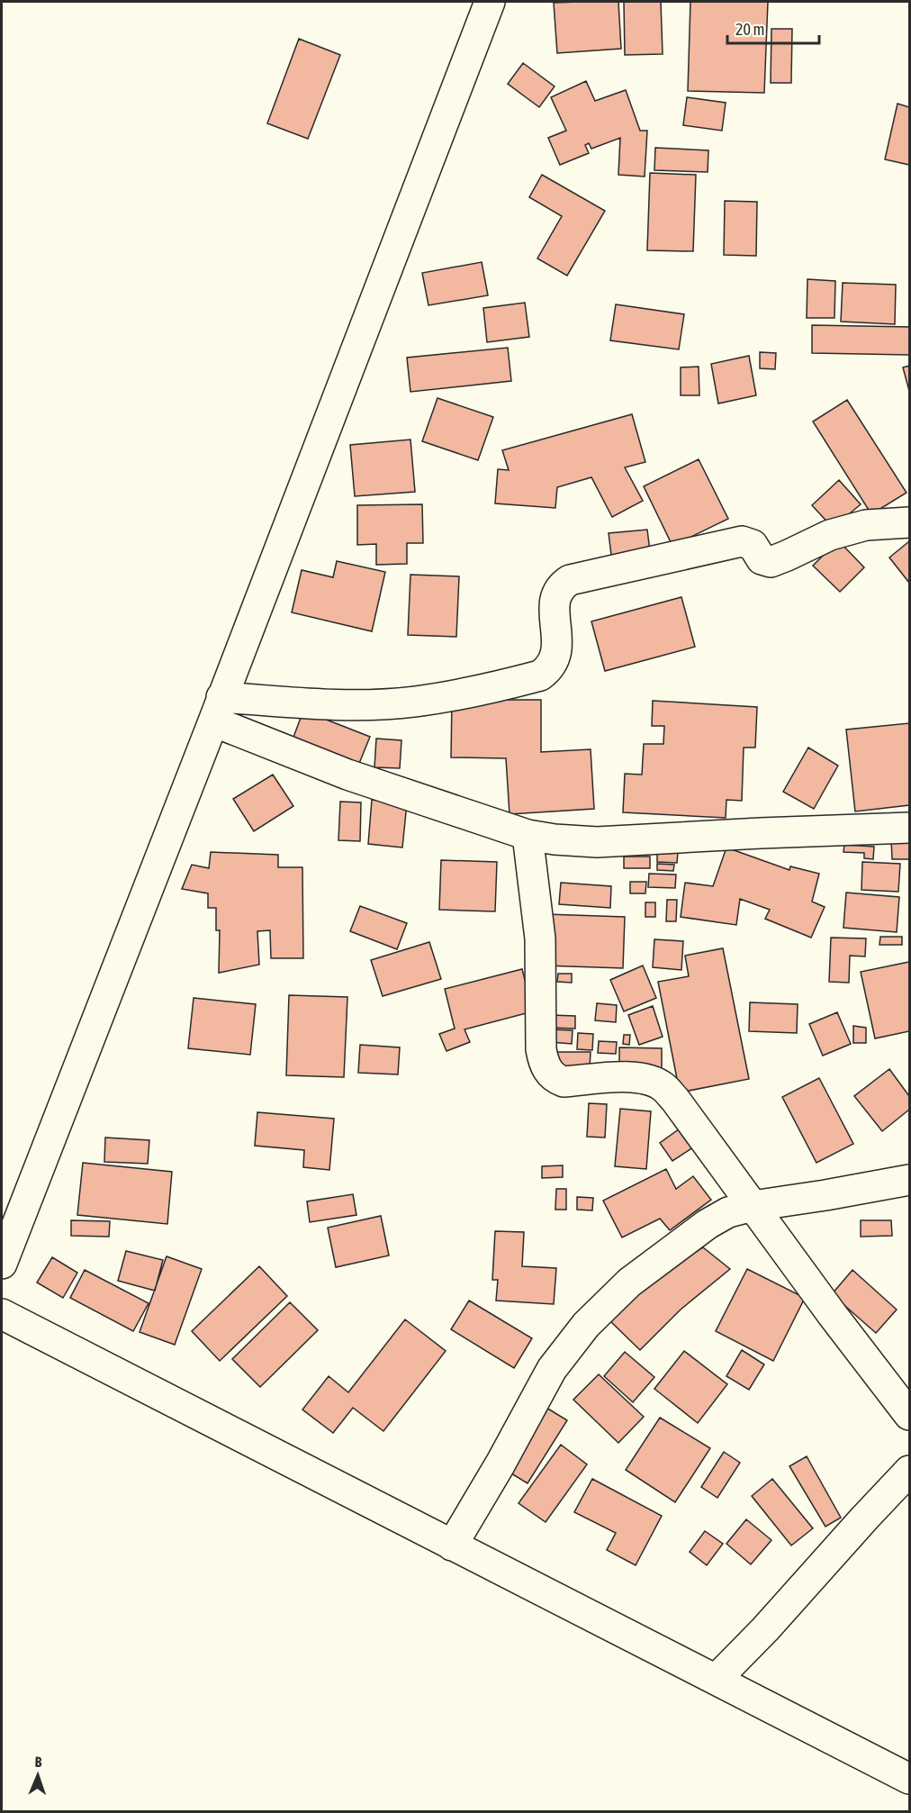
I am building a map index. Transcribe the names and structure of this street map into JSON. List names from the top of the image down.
{
  "scale_bar": "20 m",
  "north": "top"
}
